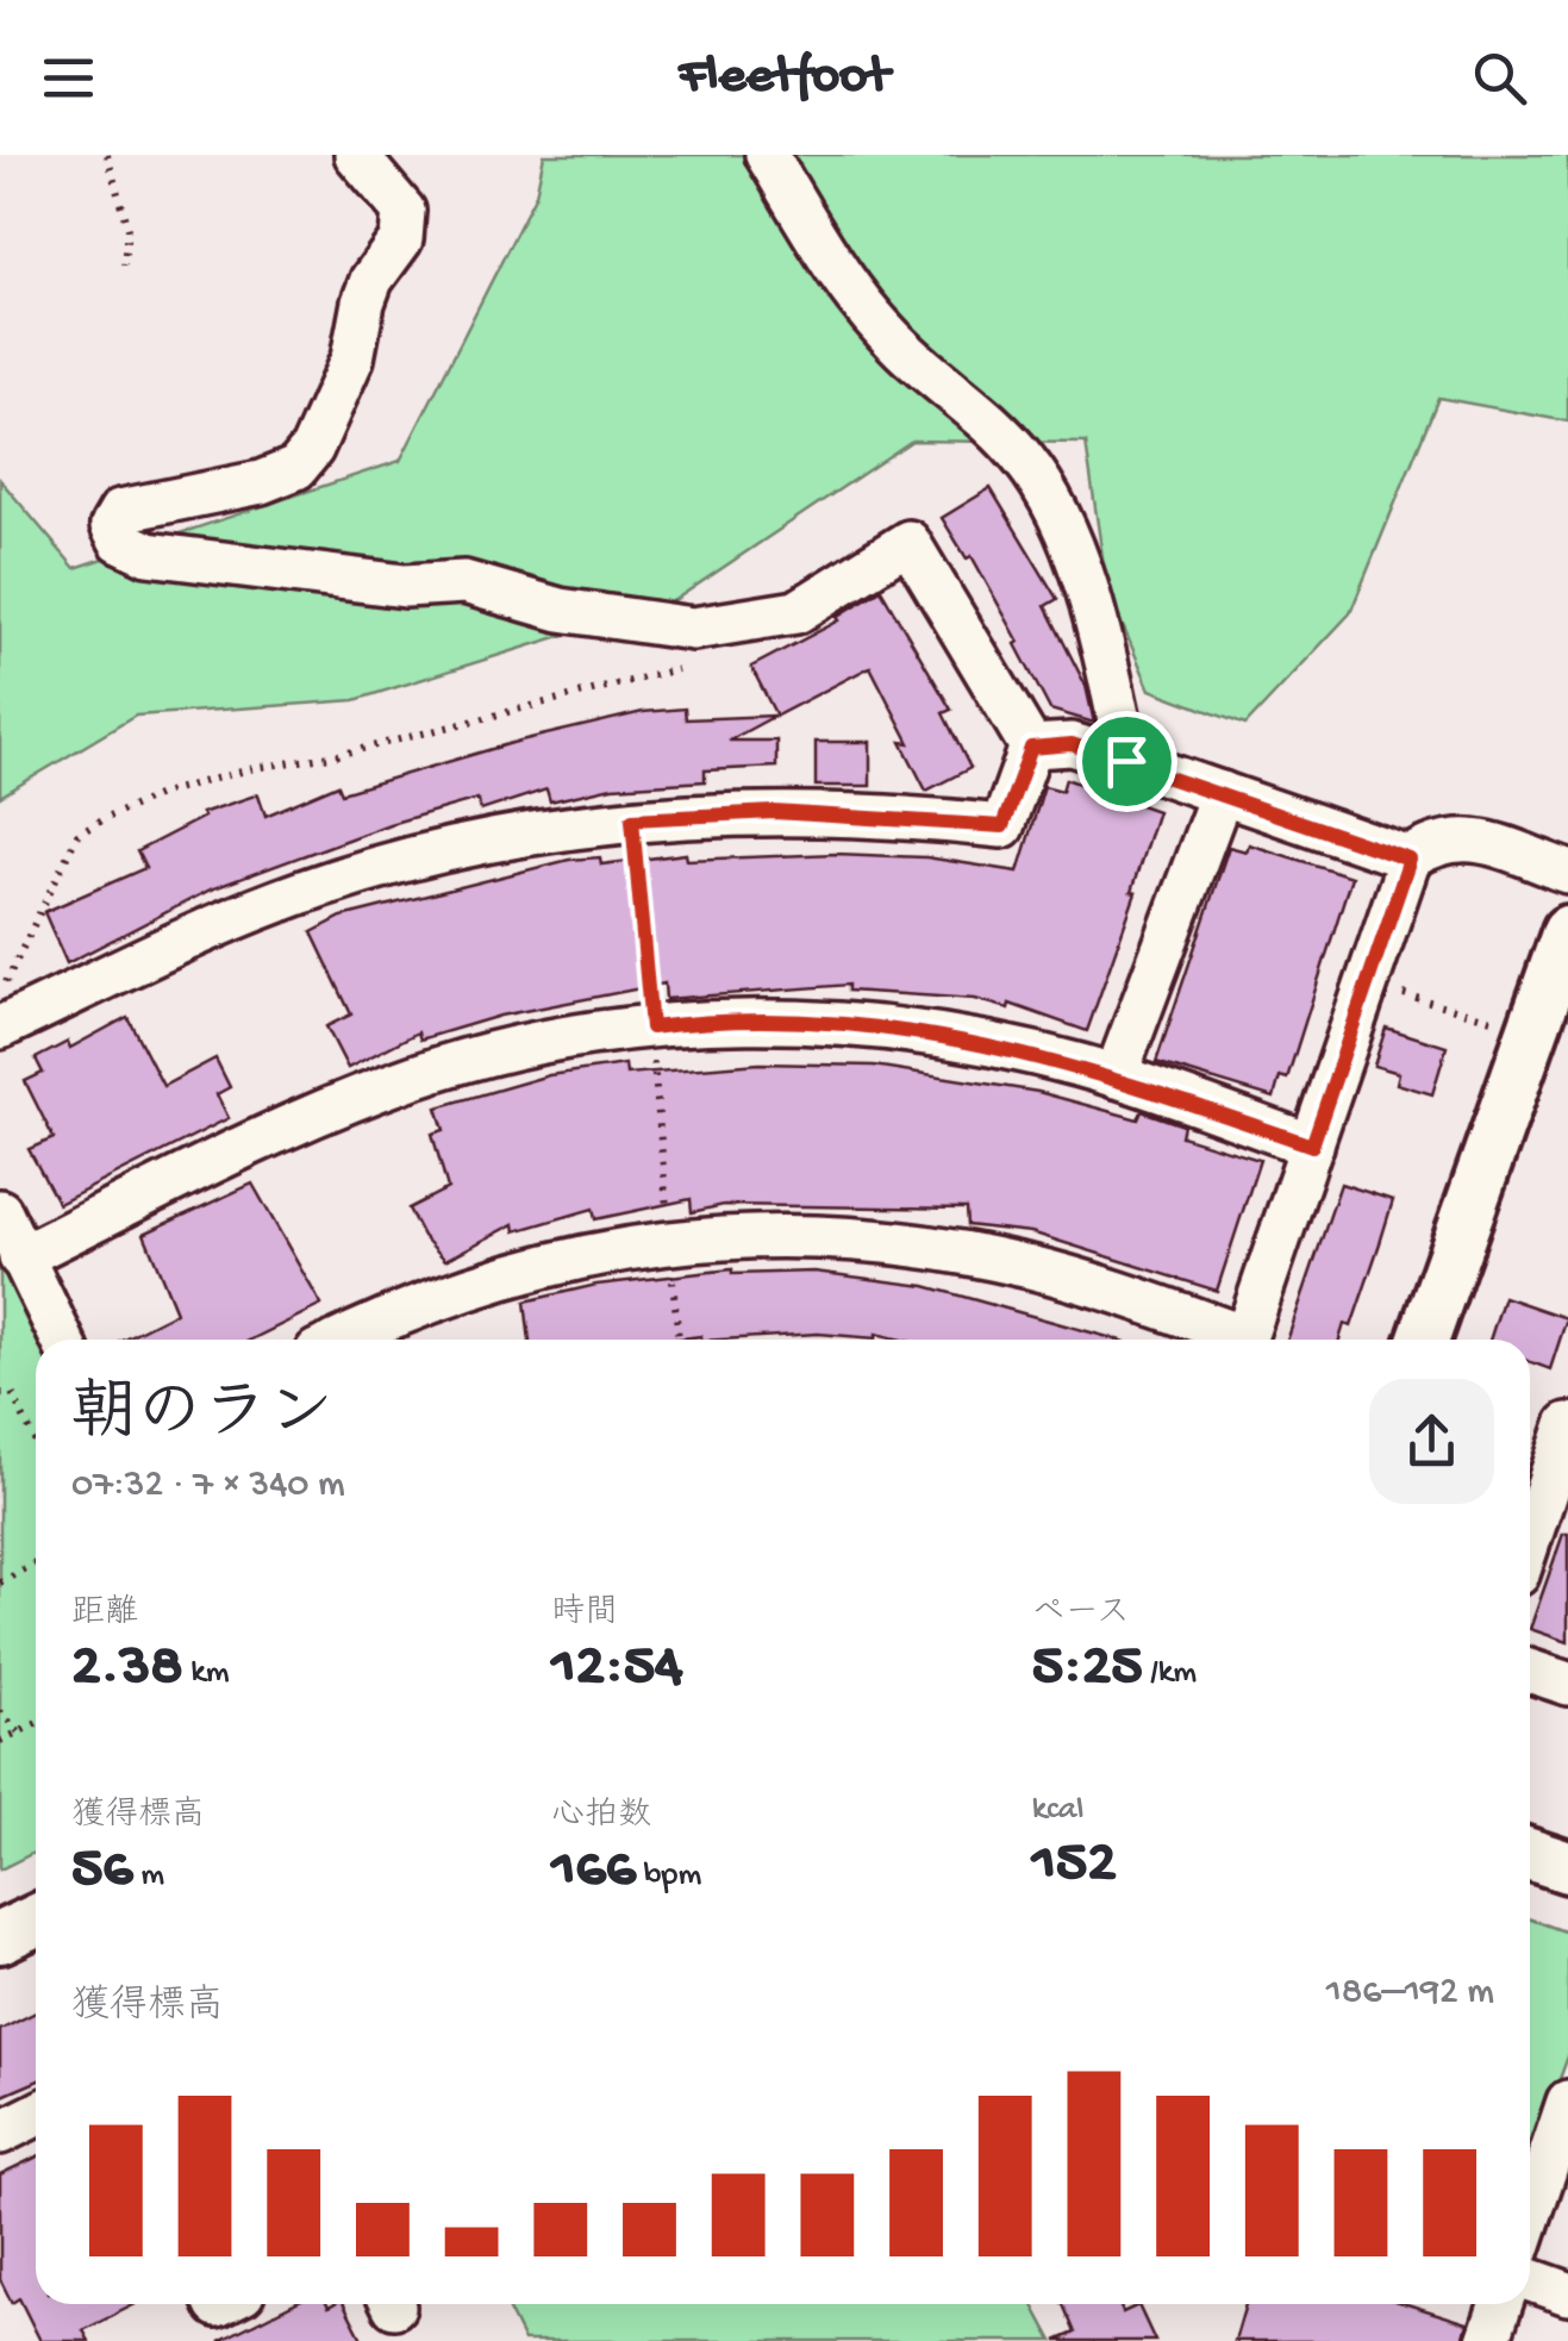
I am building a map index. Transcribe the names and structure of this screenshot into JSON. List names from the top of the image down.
{
  "page": {
    "header": "Fleetfoot",
    "heading": ["朝のラン", "07:32 · 7 × 340 m"],
    "stats": [
      ["距離", "2.38 km"],
      ["時間", "12:54"],
      ["ペース", "5:25 /km"],
      ["獲得標高", "56 m"],
      ["心拍数", "166 bpm"],
      ["kcal", "152"]
    ],
    "chart": ["獲得標高", "186–192 m"]
  }
}
